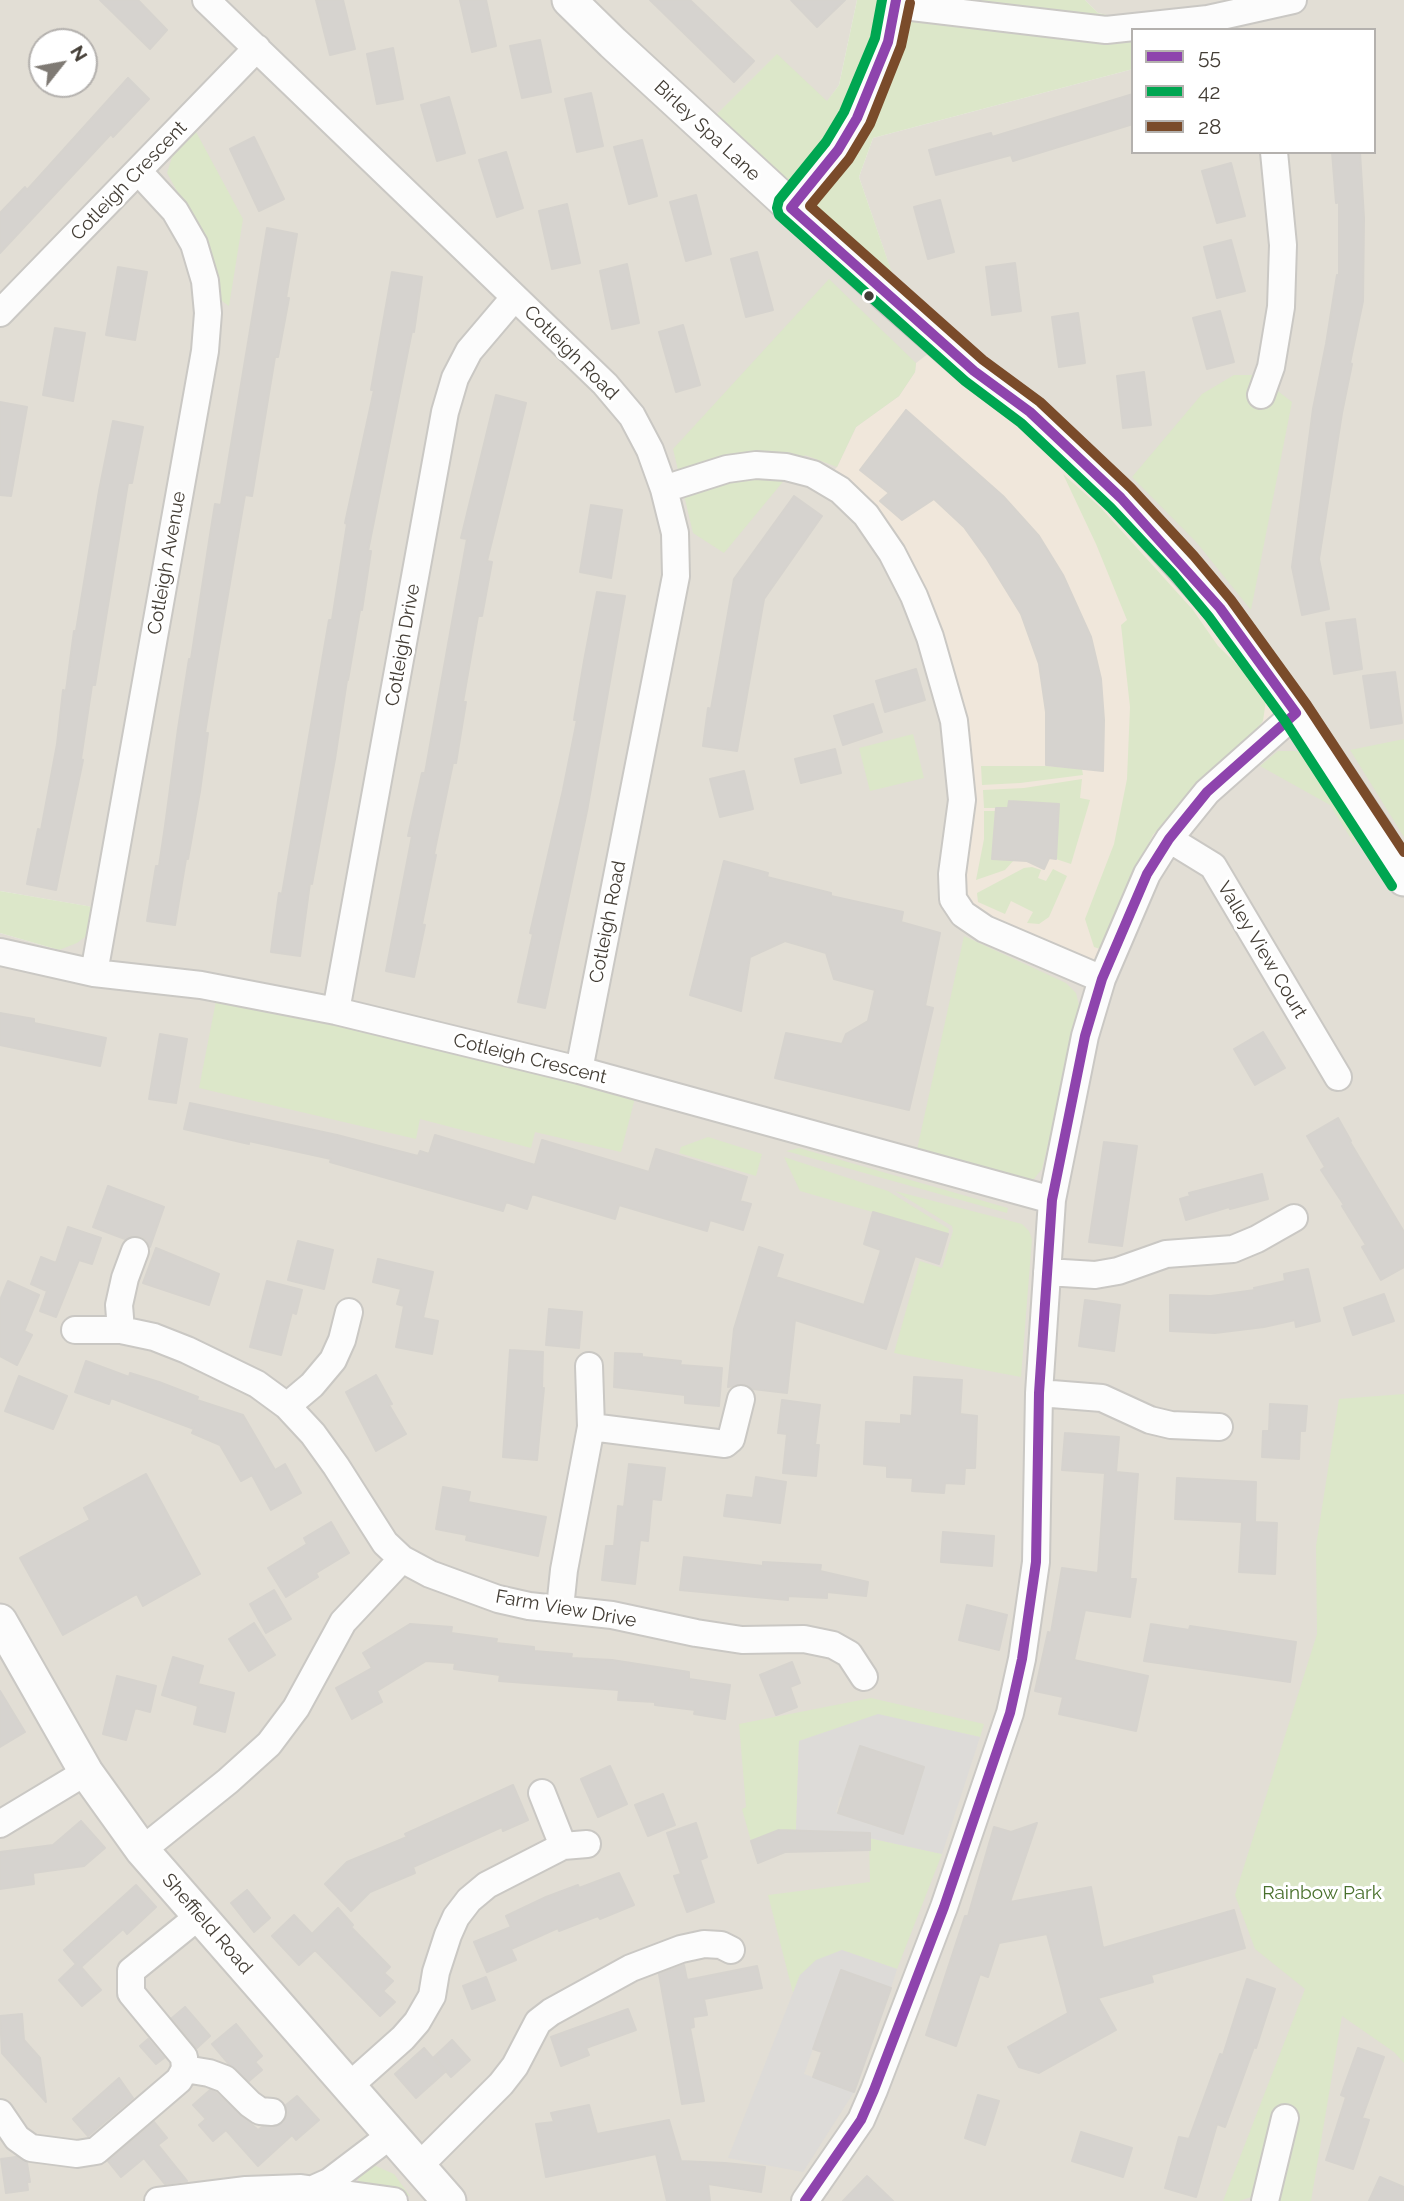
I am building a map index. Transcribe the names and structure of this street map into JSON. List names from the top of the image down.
{
  "streets": {
    "street": [
      "Birley Spa Lane",
      "Cotleigh Crescent",
      "Cotleigh Road",
      "Cotleigh Avenue",
      "Cotleigh Drive",
      "Valley View Court",
      "Farm View Drive",
      "Sheffield Road"
    ]
  },
  "crossings": [
    ["Cotleigh Crescent", "Cotleigh Road"],
    ["Cotleigh Crescent", "Cotleigh Avenue"],
    ["Cotleigh Crescent", "Cotleigh Drive"],
    ["Cotleigh Road", "Cotleigh Drive"]
  ],
  "parks": ["Rainbow Park"],
  "lines": ["transit line 55", "transit line 42", "transit line 28"],
  "legend": ["55", "42", "28"],
  "north": "top right"
}
